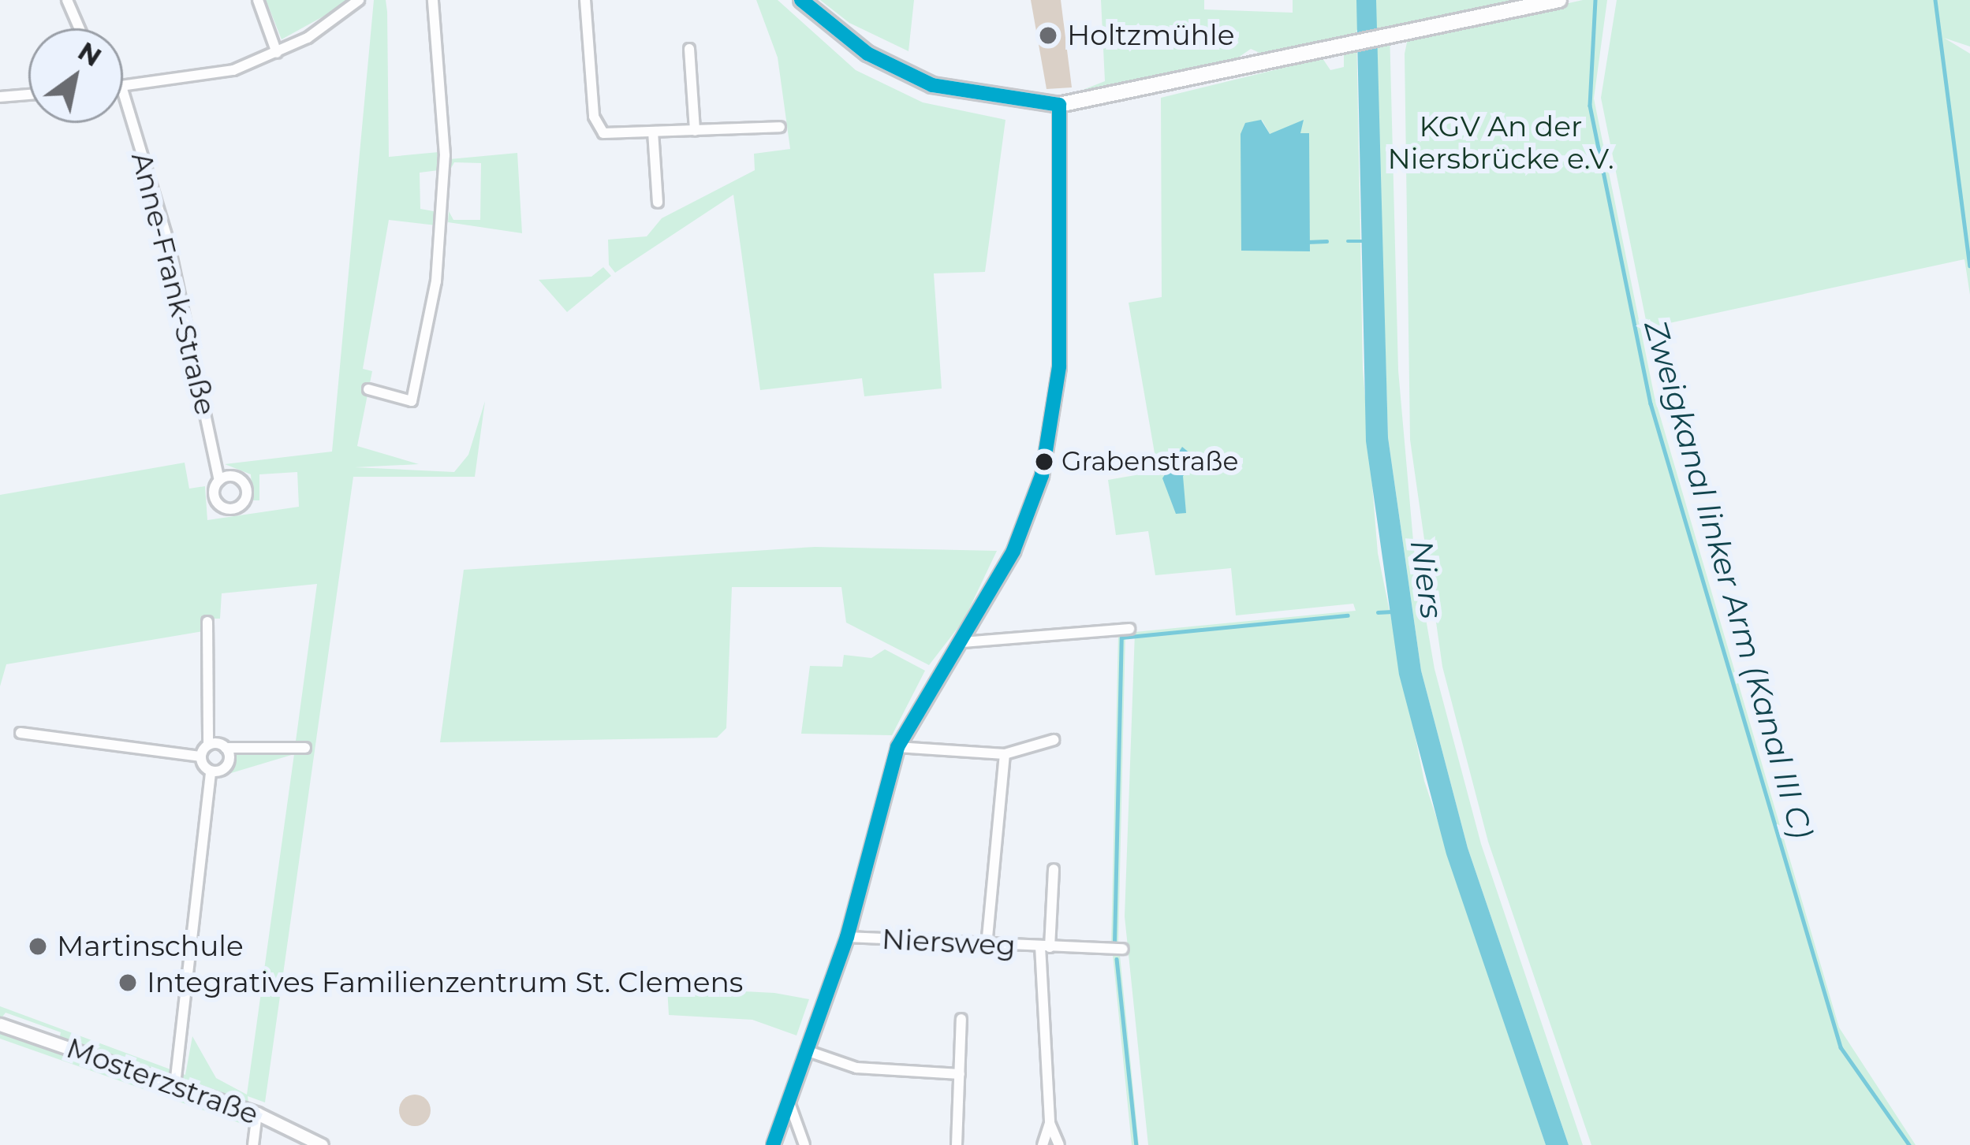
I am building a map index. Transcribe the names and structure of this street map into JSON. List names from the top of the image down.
{
  "streets": {
    "street": ["Anne-Frank-Straße", "Niersweg", "Mosterzstraße"]
  },
  "water": ["Niers", "Zweigkanal linker Arm (Kanal III C)"],
  "parks": ["KGV An der Niersbrücke e.V."],
  "places": [
    "Holtzmühle",
    "Grabenstraße",
    "Martinschule",
    "Integratives Familienzentrum St. Clemens"
  ],
  "north": "top right"
}
